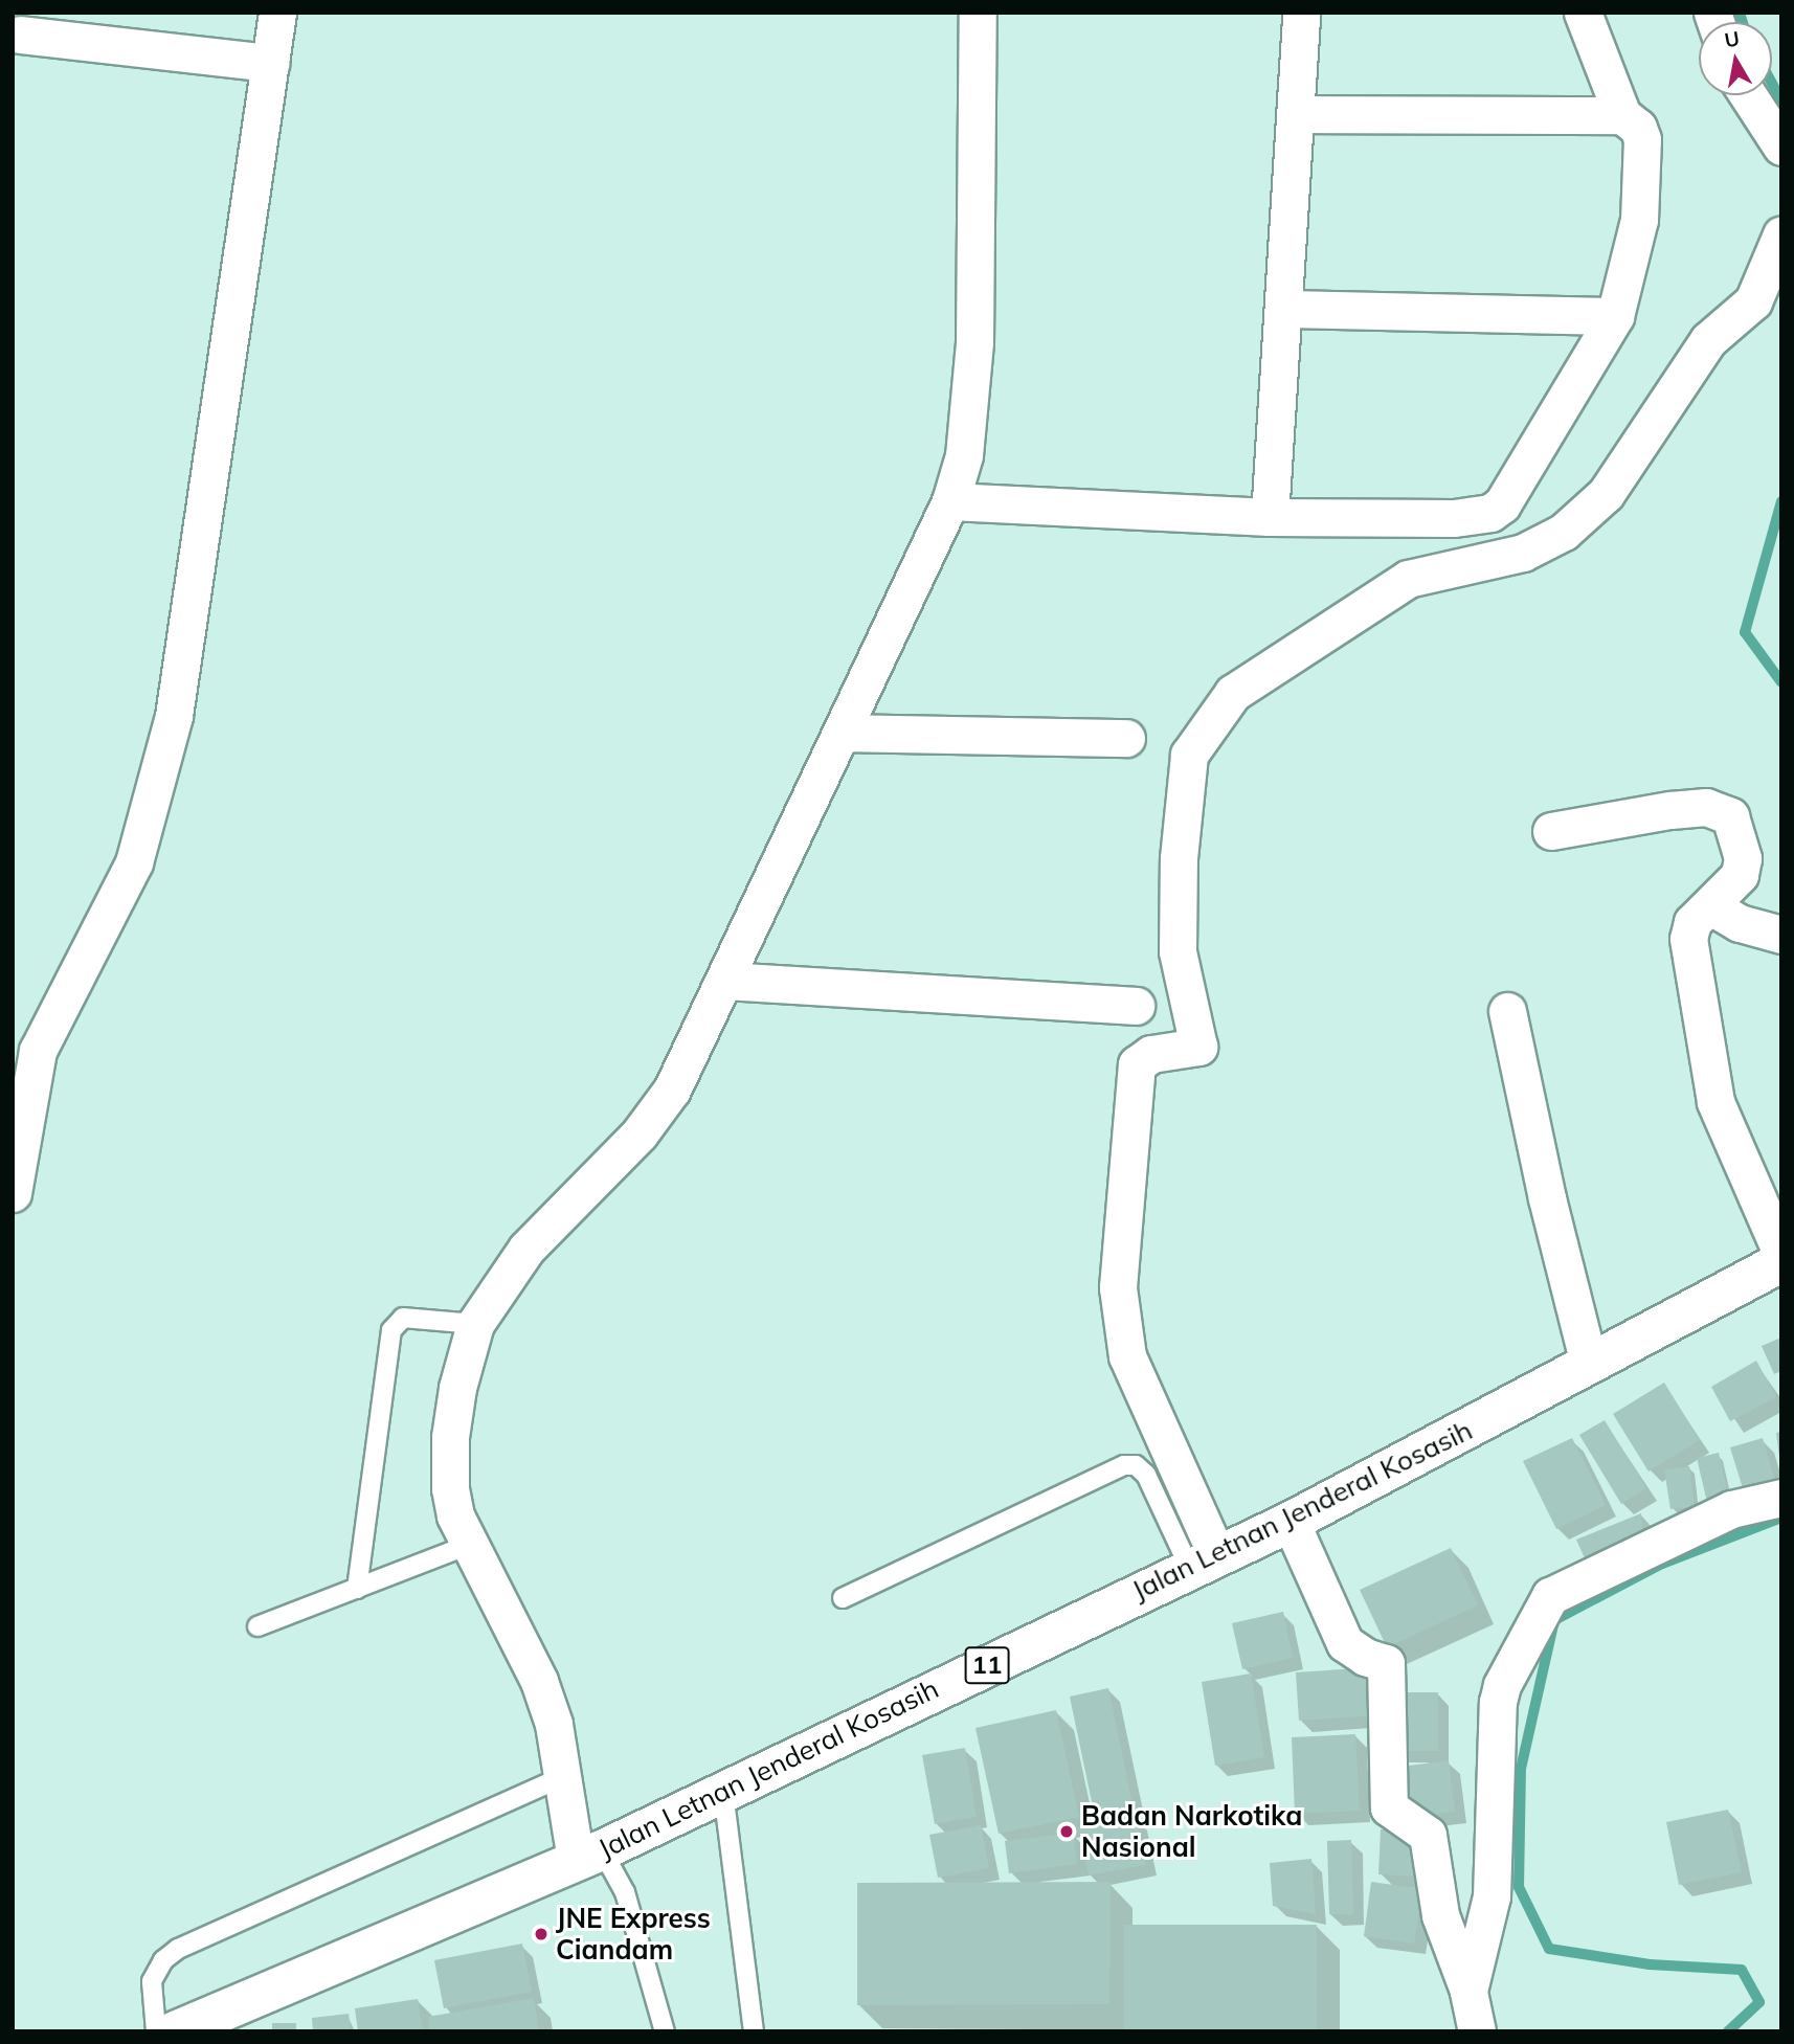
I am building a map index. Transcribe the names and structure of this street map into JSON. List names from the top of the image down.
{
  "streets": {
    "highway": ["Jalan Letnan Jenderal Kosasih", "11"]
  },
  "places": ["Badan Narkotika Nasional", "JNE Express Ciandam"],
  "north": "top"
}
